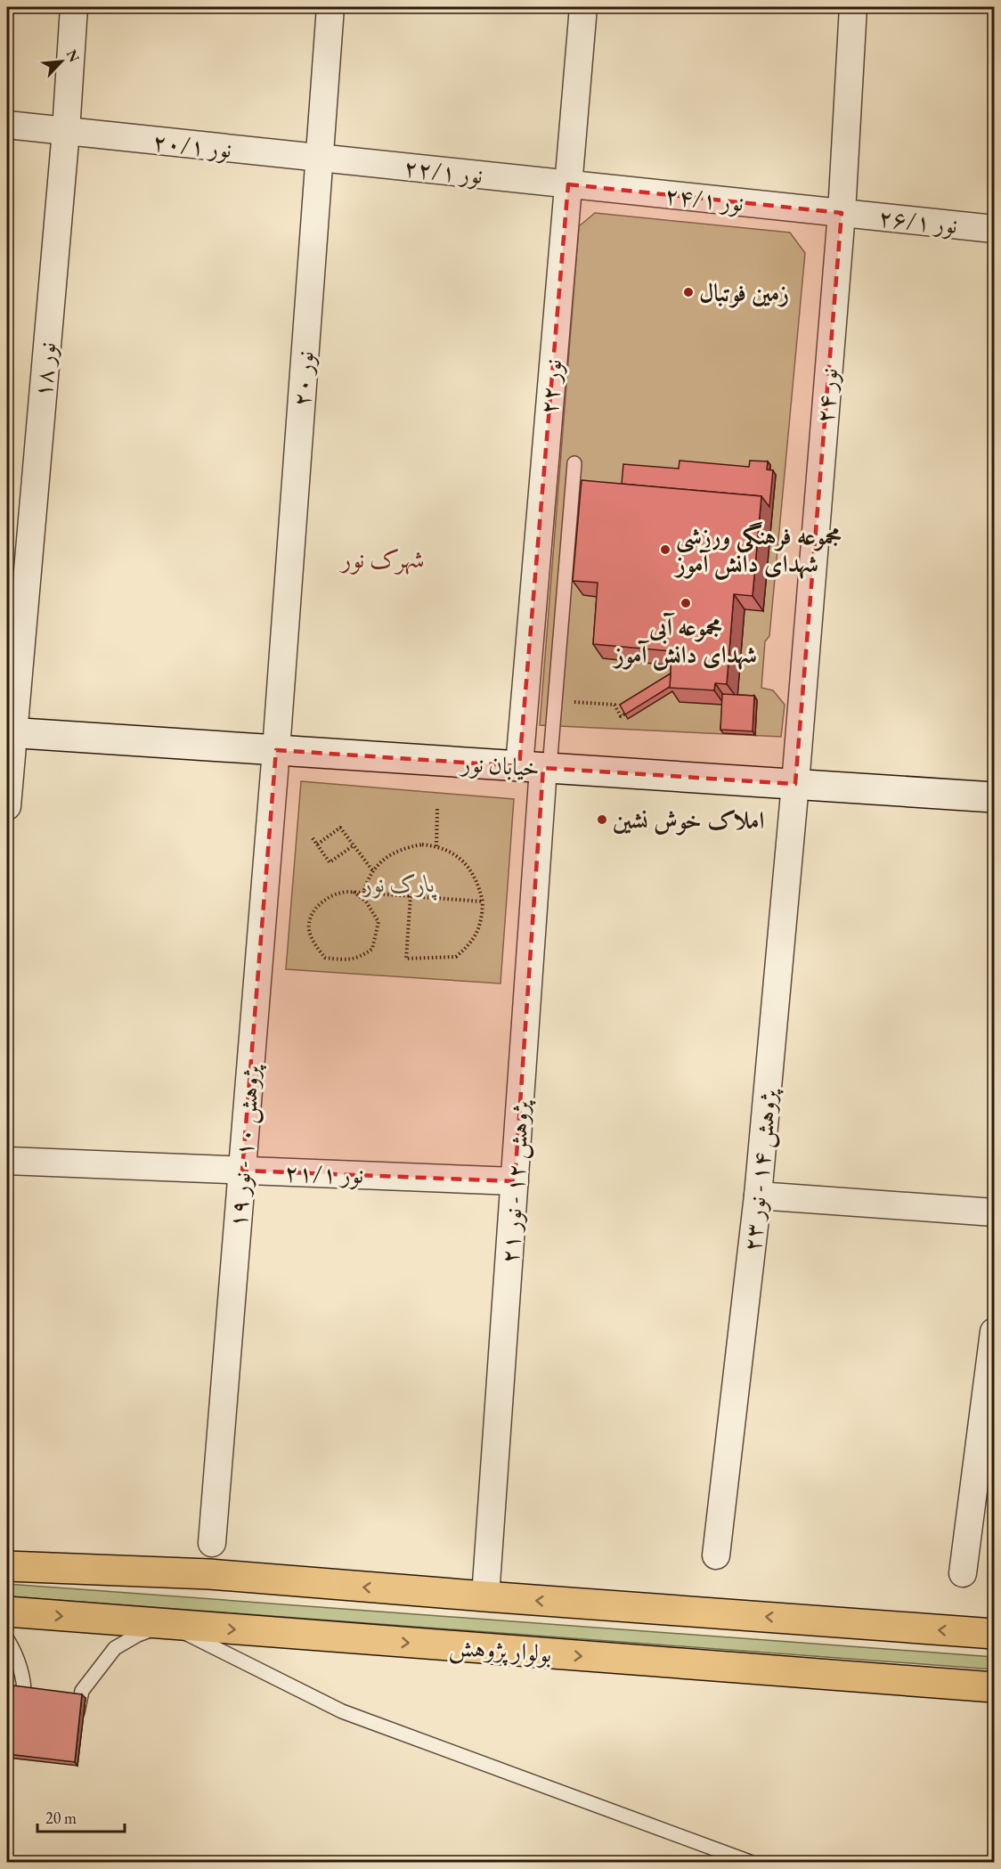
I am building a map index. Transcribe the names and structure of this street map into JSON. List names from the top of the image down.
{
  "streets": {
    "main road": ["خیابان نور", "بولوار پژوهش"],
    "street": [
      "نور ۲۰/۱",
      "نور ۲۲/۱",
      "نور ۲۴/۱",
      "نور ۲۶/۱",
      "نور ۱۸",
      "نور ۲۰",
      "نور ۲۲",
      "نور ۲۴",
      "پژوهش ۱۰ - نور ۱۹",
      "پژوهش ۱۴ - نور ۲۳",
      "نور ۲۱/۱",
      "پژوهش ۱۲ - نور ۲۱"
    ]
  },
  "crossings": [
    ["نور ۲۰/۱", "نور ۲۲/۱"],
    ["نور ۲۰/۱", "نور ۱۸"],
    ["نور ۲۰/۱", "نور ۲۰"],
    ["نور ۲۲/۱", "نور ۲۴/۱"],
    ["نور ۲۲/۱", "نور ۲۰"],
    ["نور ۲۲/۱", "نور ۲۲"],
    ["نور ۲۴/۱", "نور ۲۶/۱"],
    ["نور ۲۴/۱", "نور ۲۲"],
    ["نور ۲۴/۱", "نور ۲۴"],
    ["نور ۲۶/۱", "نور ۲۴"],
    ["نور ۱۸", "خیابان نور"],
    ["نور ۲۰", "خیابان نور"],
    ["نور ۲۰", "پژوهش ۱۰ - نور ۱۹"],
    ["نور ۲۲", "خیابان نور"],
    ["نور ۲۲", "پژوهش ۱۲ - نور ۲۱"],
    ["نور ۲۴", "خیابان نور"],
    ["نور ۲۴", "پژوهش ۱۴ - نور ۲۳"],
    ["خیابان نور", "پژوهش ۱۰ - نور ۱۹"],
    ["خیابان نور", "پژوهش ۱۴ - نور ۲۳"],
    ["خیابان نور", "پژوهش ۱۲ - نور ۲۱"],
    ["پژوهش ۱۰ - نور ۱۹", "نور ۲۱/۱"],
    ["نور ۲۱/۱", "پژوهش ۱۲ - نور ۲۱"]
  ],
  "districts": ["شهرک نور"],
  "parks": ["پارک نور"],
  "places": [
    "زمین فوتبال",
    "مجموعه فرهنگی ورزشی شهدای دانش آموز",
    "مجموعه آبی شهدای دانش آموز",
    "املاک خوش نشین"
  ],
  "scale_bar": "20 m",
  "north": "top right"
}
